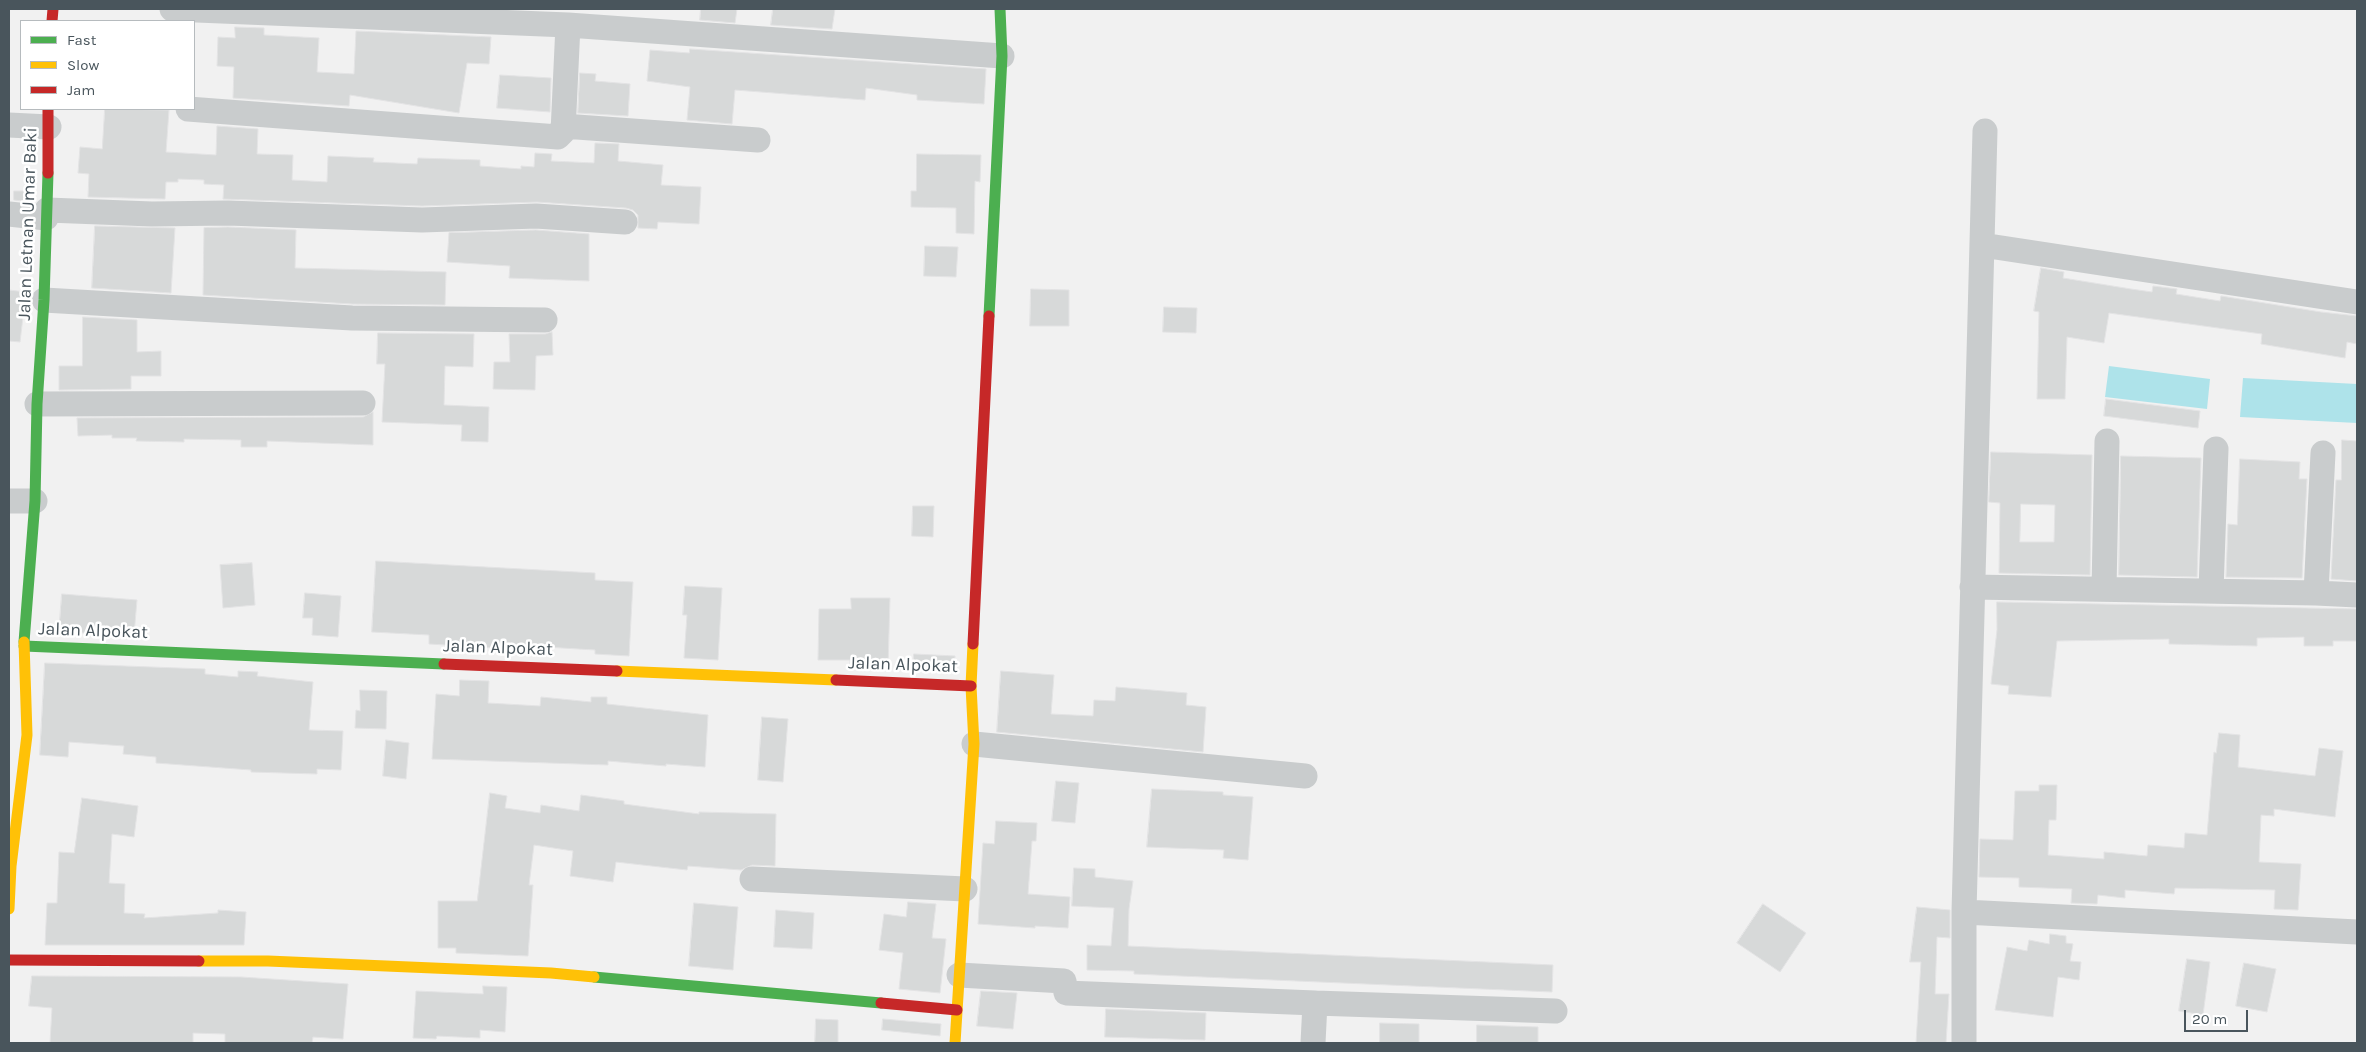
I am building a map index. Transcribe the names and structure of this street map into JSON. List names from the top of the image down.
{
  "streets": {
    "street": ["Jalan Letnan Umar Baki", "Jalan Alpokat"]
  },
  "crossings": [
    ["Jalan Letnan Umar Baki", "Jalan Alpokat"]
  ],
  "legend": ["Fast", "Slow", "Jam"],
  "scale_bar": "20 m"
}
